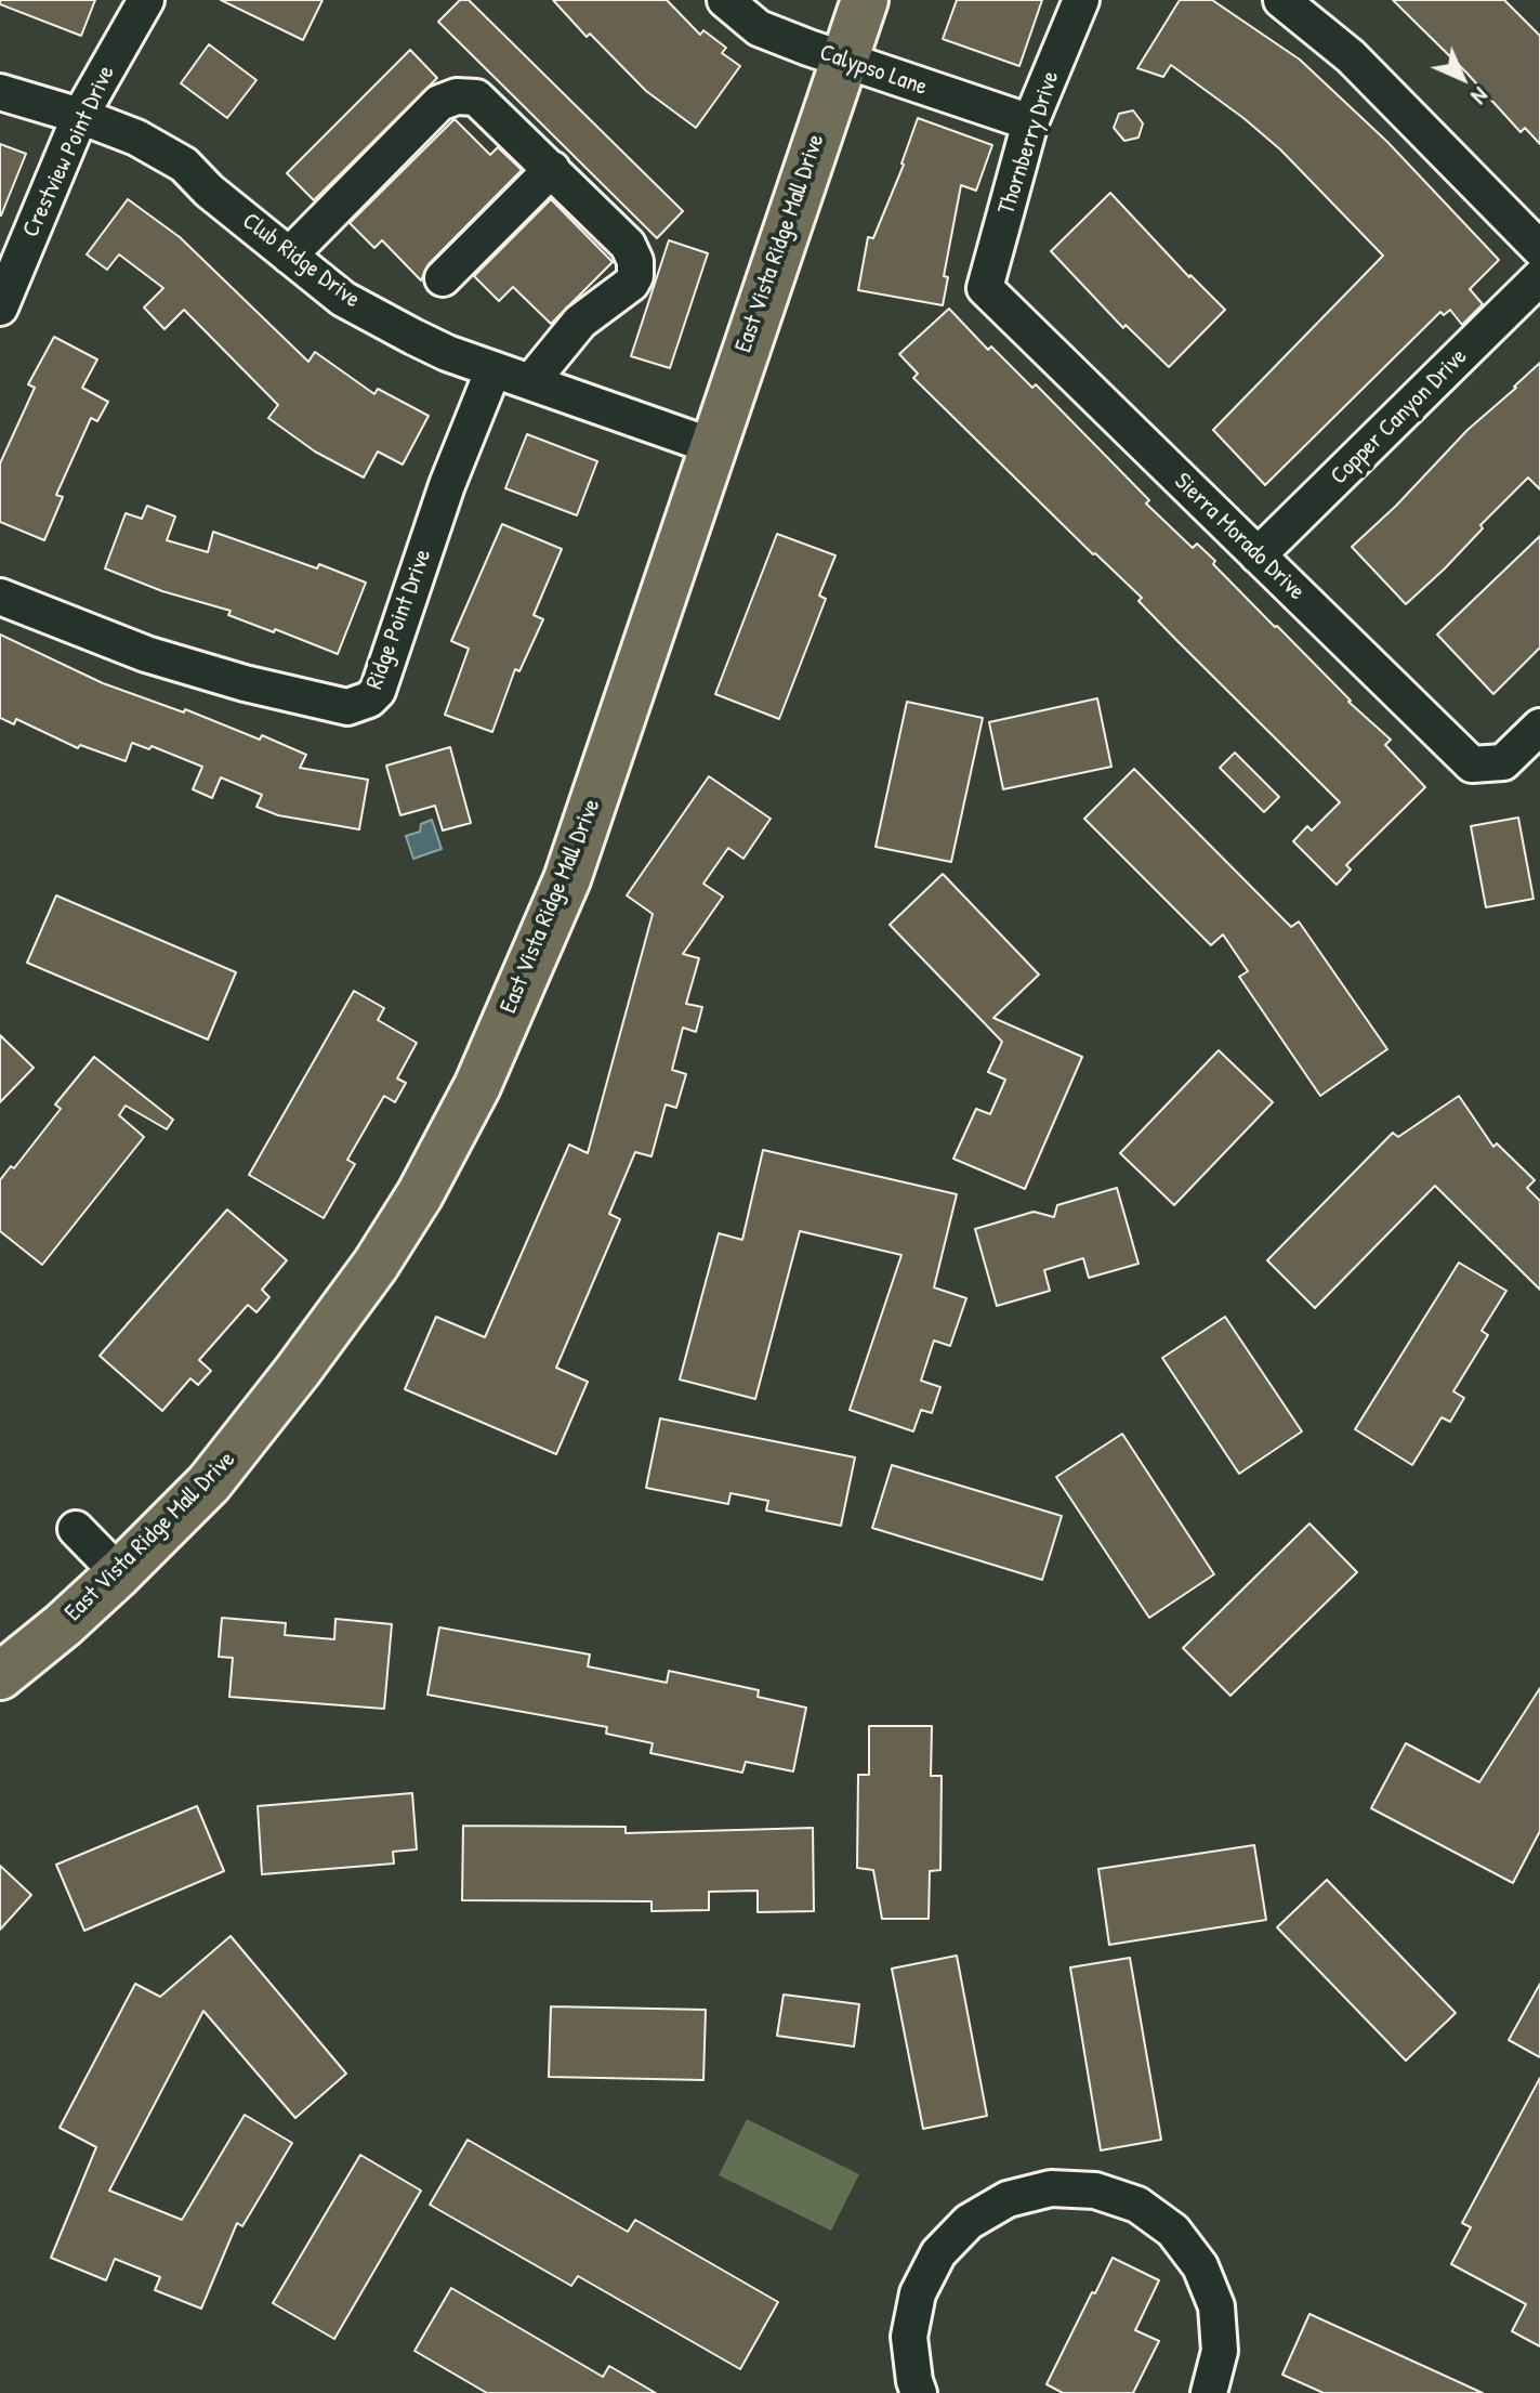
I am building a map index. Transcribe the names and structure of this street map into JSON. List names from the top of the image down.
{
  "streets": {
    "main road": ["East Vista Ridge Mall Drive"],
    "street": [
      "Calypso Lane",
      "Thornberry Drive",
      "Crestview Point Drive",
      "Club Ridge Drive",
      "Copper Canyon Drive",
      "Sierra Morado Drive",
      "Ridge Point Drive"
    ]
  },
  "crossings": [
    ["Calypso Lane", "Thornberry Drive"],
    ["Calypso Lane", "East Vista Ridge Mall Drive"],
    ["Thornberry Drive", "Sierra Morado Drive"],
    ["Crestview Point Drive", "Club Ridge Drive"],
    ["East Vista Ridge Mall Drive", "Club Ridge Drive"],
    ["Club Ridge Drive", "Ridge Point Drive"],
    ["Copper Canyon Drive", "Sierra Morado Drive"]
  ],
  "north": "bottom right"
}
